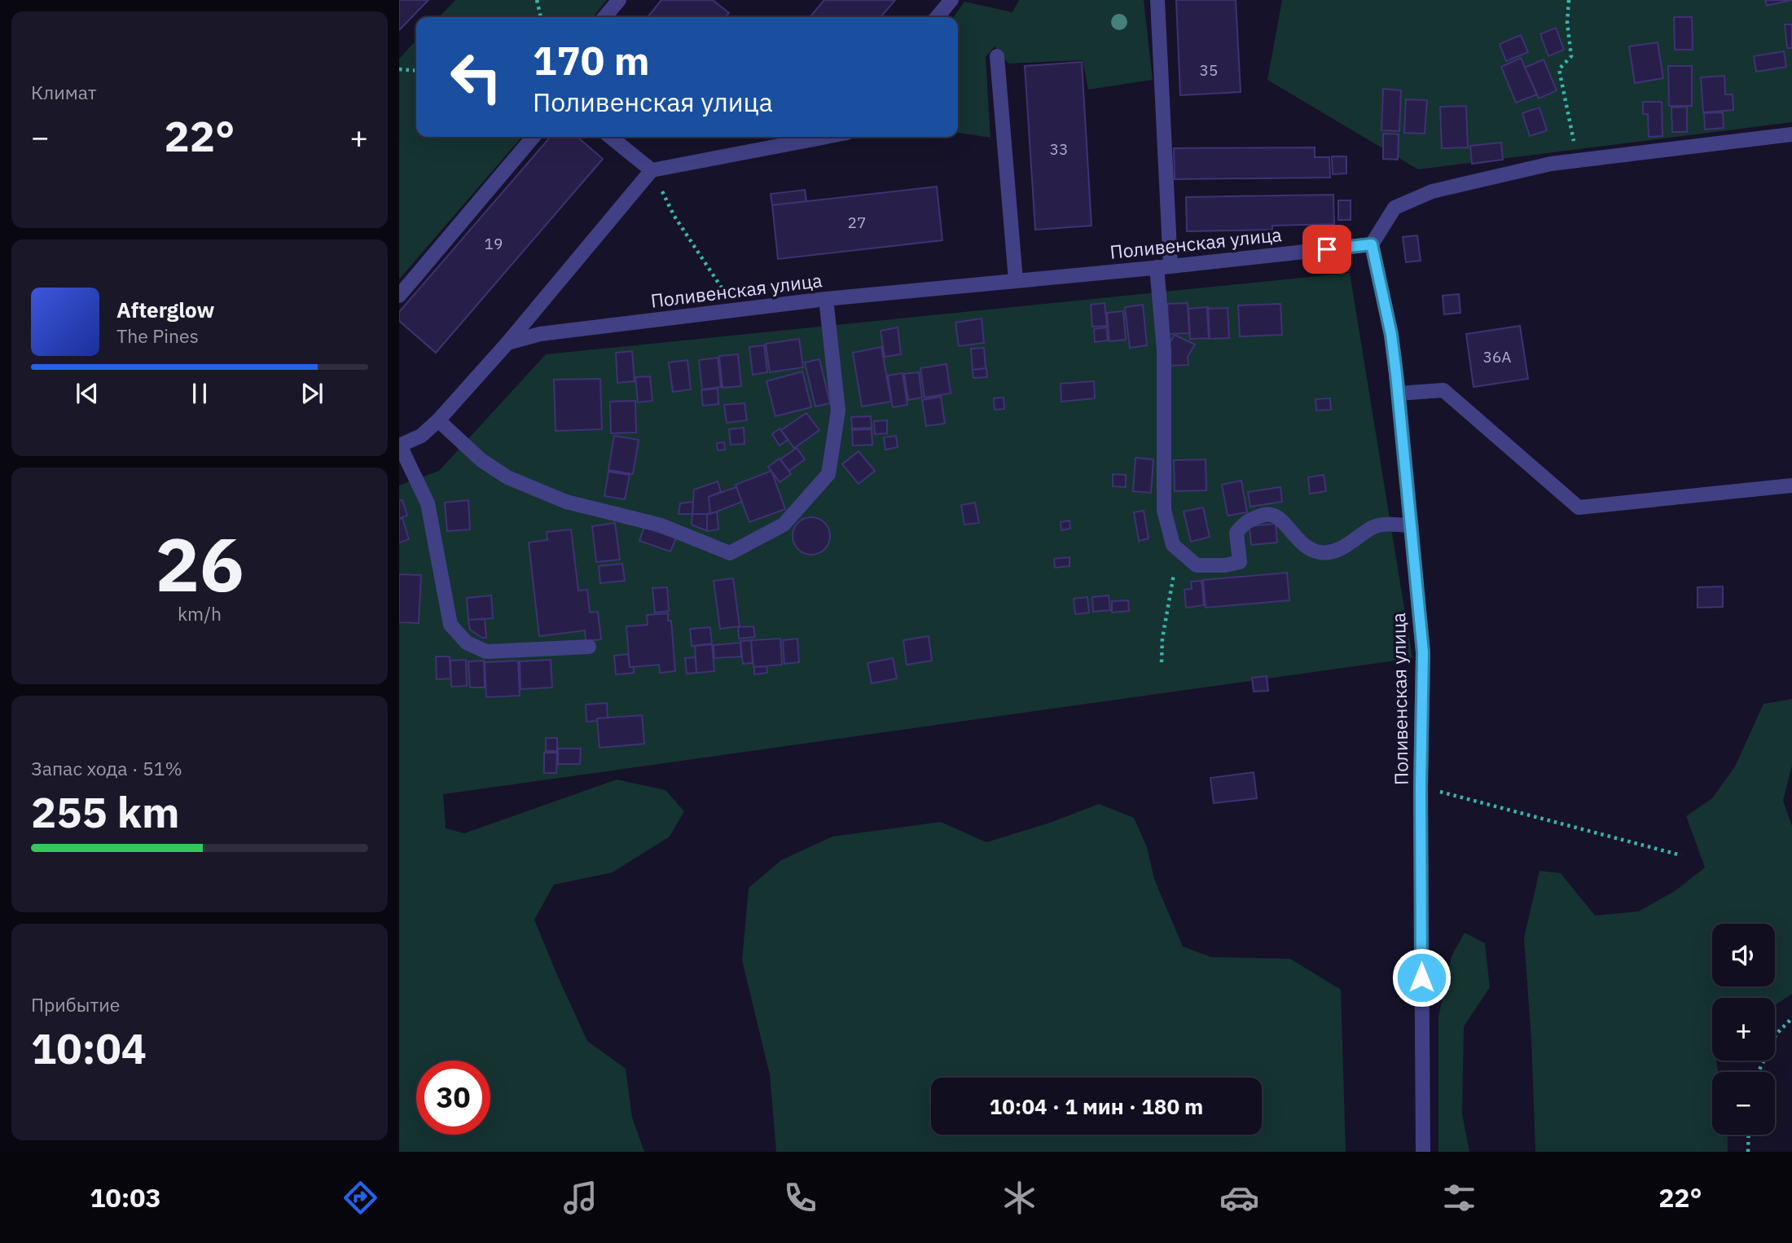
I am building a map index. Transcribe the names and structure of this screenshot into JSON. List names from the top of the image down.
{
  "streets": {
    "street": ["Поливенская улица"]
  },
  "house_numbers": [
    "35",
    "33",
    "27",
    "19",
    "36А"
  ],
  "page": {
    "tile": [
      "Климат",
      ["26", "km/h"],
      ["Запас хода · 51%", "255 km"],
      ["Прибытие", "10:04"]
    ],
    "turn": ["170 m", "Поливенская улица"],
    "heat": ["−", "22°", "+"],
    "song": ["Afterglow", "The Pines"],
    "map_buttons": ["+", "−"],
    "limit": "30",
    "trip": "10:04 · 1 мин · 180 m",
    "tabs": ["10:03", "22°"]
  }
}
